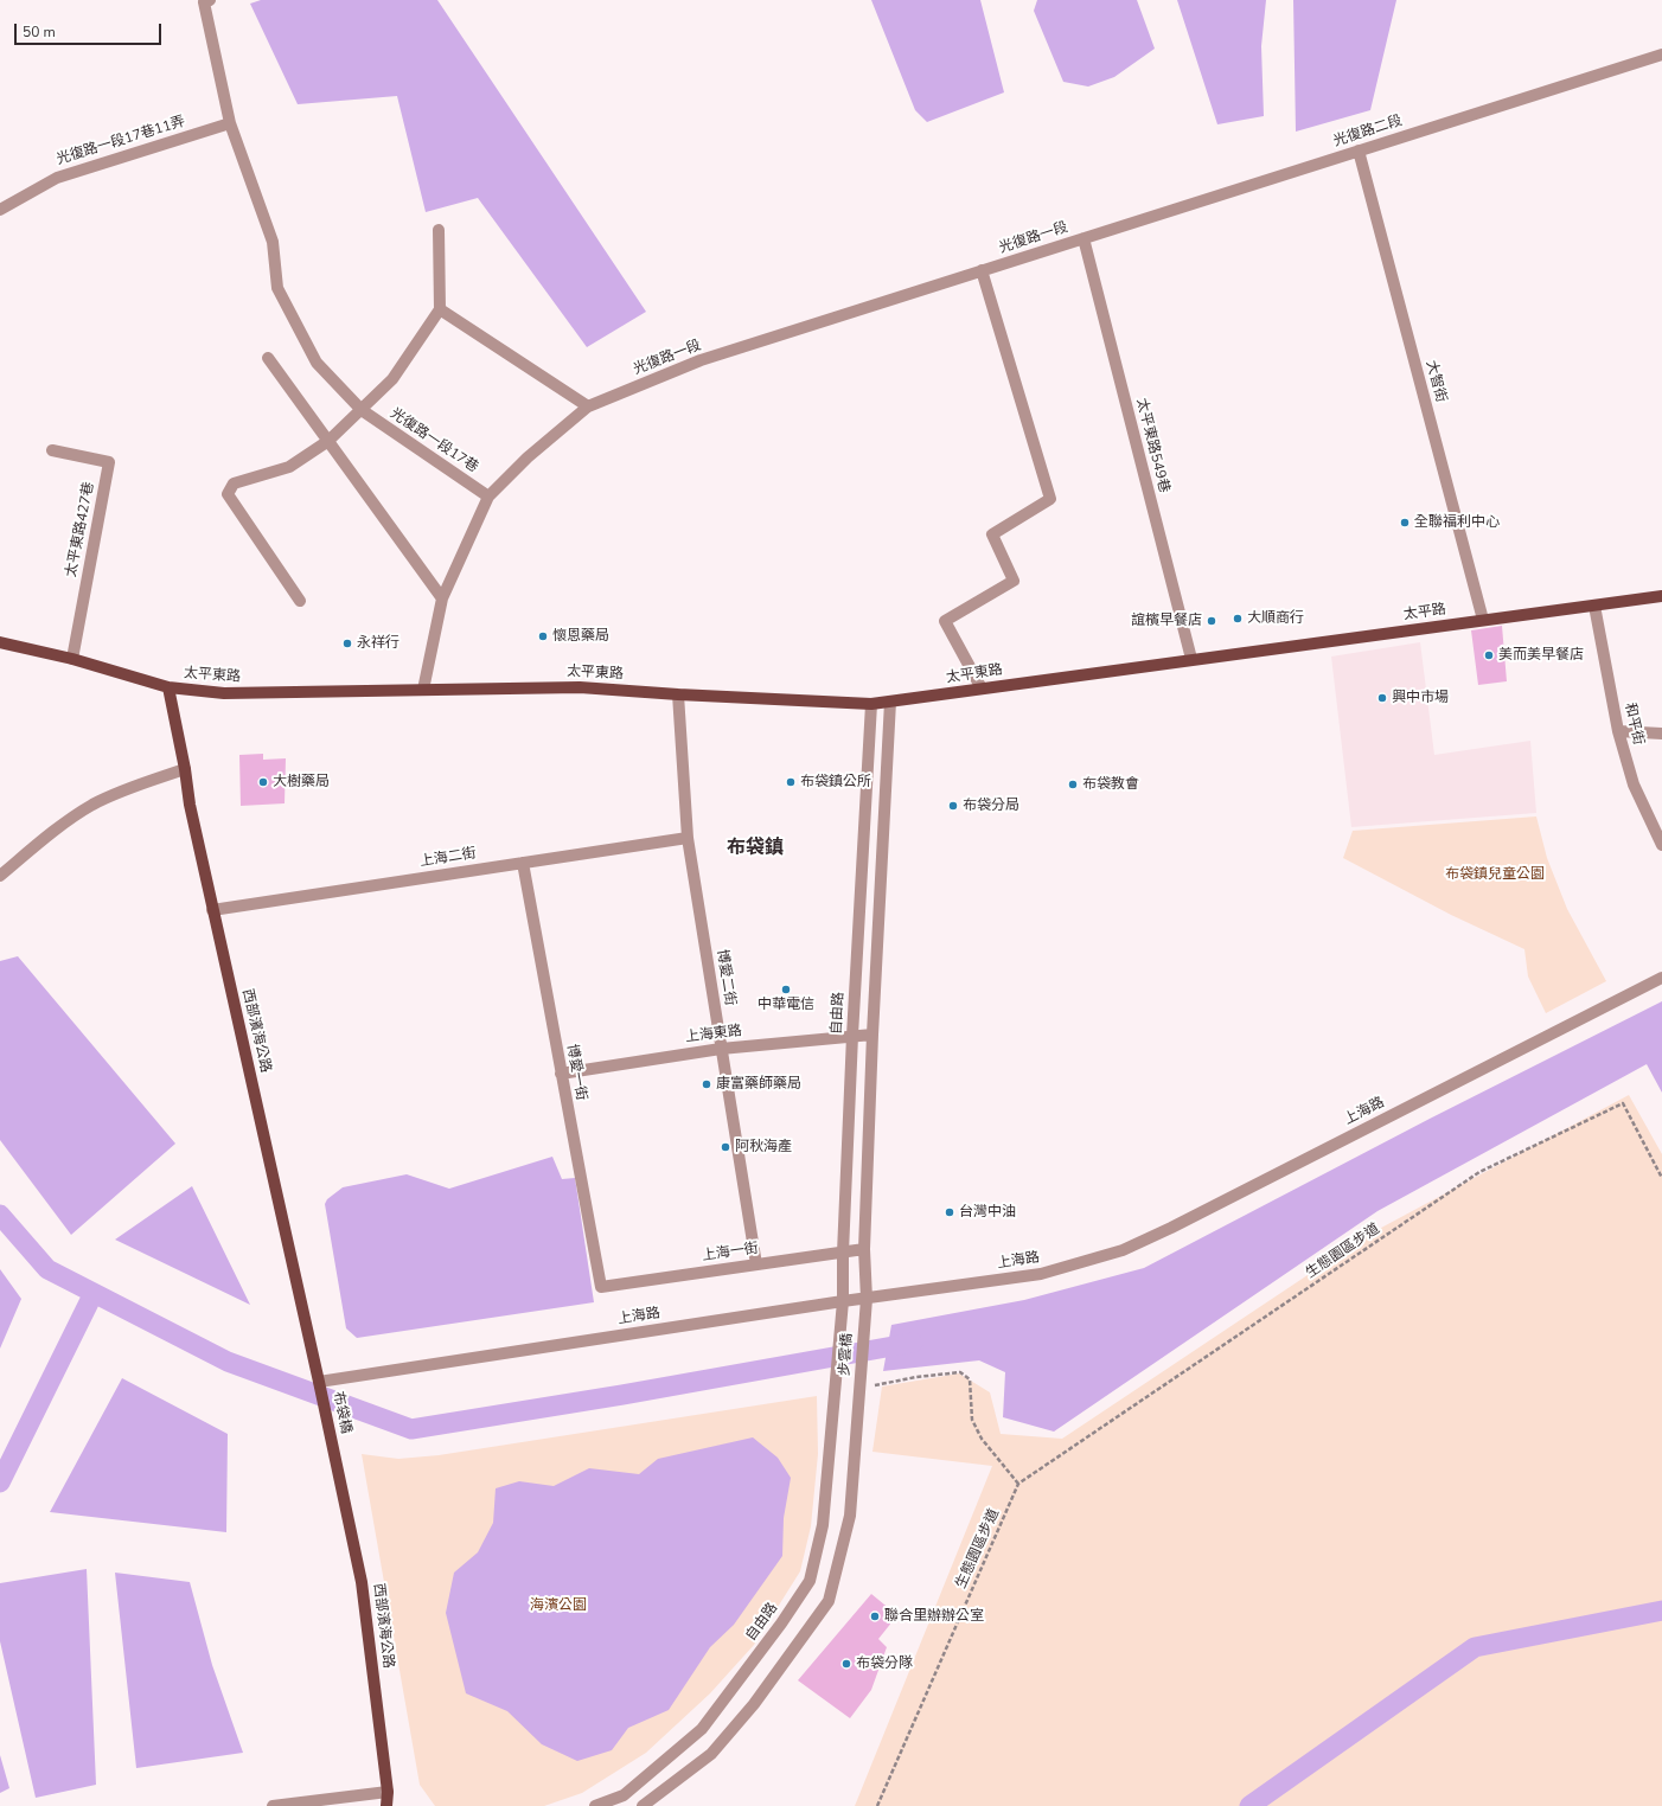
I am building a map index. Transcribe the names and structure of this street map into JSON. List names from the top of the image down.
{
  "streets": {
    "main road": [
      "太平路",
      "太平東路",
      "西部濱海公路",
      "布袋橋"
    ],
    "street": [
      "光復路二段",
      "光復路一段17巷11弄",
      "光復路一段",
      "大智街",
      "光復路一段17巷",
      "太平東路549巷",
      "太平東路427巷",
      "和平街",
      "上海二街",
      "博愛二街",
      "自由路",
      "上海東路",
      "博愛一街",
      "上海路",
      "上海一街",
      "步雲橋"
    ],
    "path": ["生態園區步道"]
  },
  "crossings": [
    ["光復路二段", "光復路一段"],
    ["光復路二段", "大智街"],
    ["光復路二段", "太平東路549巷"],
    ["光復路一段17巷11弄", "光復路一段17巷"],
    ["光復路一段", "光復路一段17巷"],
    ["光復路一段", "太平東路549巷"],
    ["光復路一段", "太平東路"],
    ["大智街", "太平路"],
    ["太平東路549巷", "太平路"],
    ["太平東路549巷", "太平東路"],
    ["太平東路427巷", "太平東路"],
    ["太平路", "太平東路"],
    ["太平路", "和平街"],
    ["太平東路", "博愛二街"],
    ["太平東路", "自由路"],
    ["太平東路", "西部濱海公路"],
    ["上海二街", "博愛二街"],
    ["上海二街", "西部濱海公路"],
    ["上海二街", "博愛一街"],
    ["博愛二街", "上海東路"],
    ["博愛二街", "上海一街"],
    ["自由路", "上海東路"],
    ["自由路", "上海路"],
    ["自由路", "上海一街"],
    ["自由路", "步雲橋"],
    ["西部濱海公路", "上海路"],
    ["西部濱海公路", "布袋橋"],
    ["上海東路", "博愛一街"],
    ["博愛一街", "上海一街"],
    ["上海路", "步雲橋"],
    ["上海路", "布袋橋"]
  ],
  "districts": ["布袋鎮"],
  "parks": ["布袋鎮兒童公園", "海濱公園"],
  "places": [
    "全聯福利中心",
    "大順商行",
    "誼檳早餐店",
    "懷恩藥局",
    "永祥行",
    "美而美早餐店",
    "興中市場",
    "大樹藥局",
    "布袋鎮公所",
    "布袋教會",
    "布袋分局",
    "中華電信",
    "康富藥師藥局",
    "阿秋海產",
    "台灣中油",
    "聯合里辦辦公室",
    "布袋分隊"
  ],
  "scale_bar": "50 m"
}
